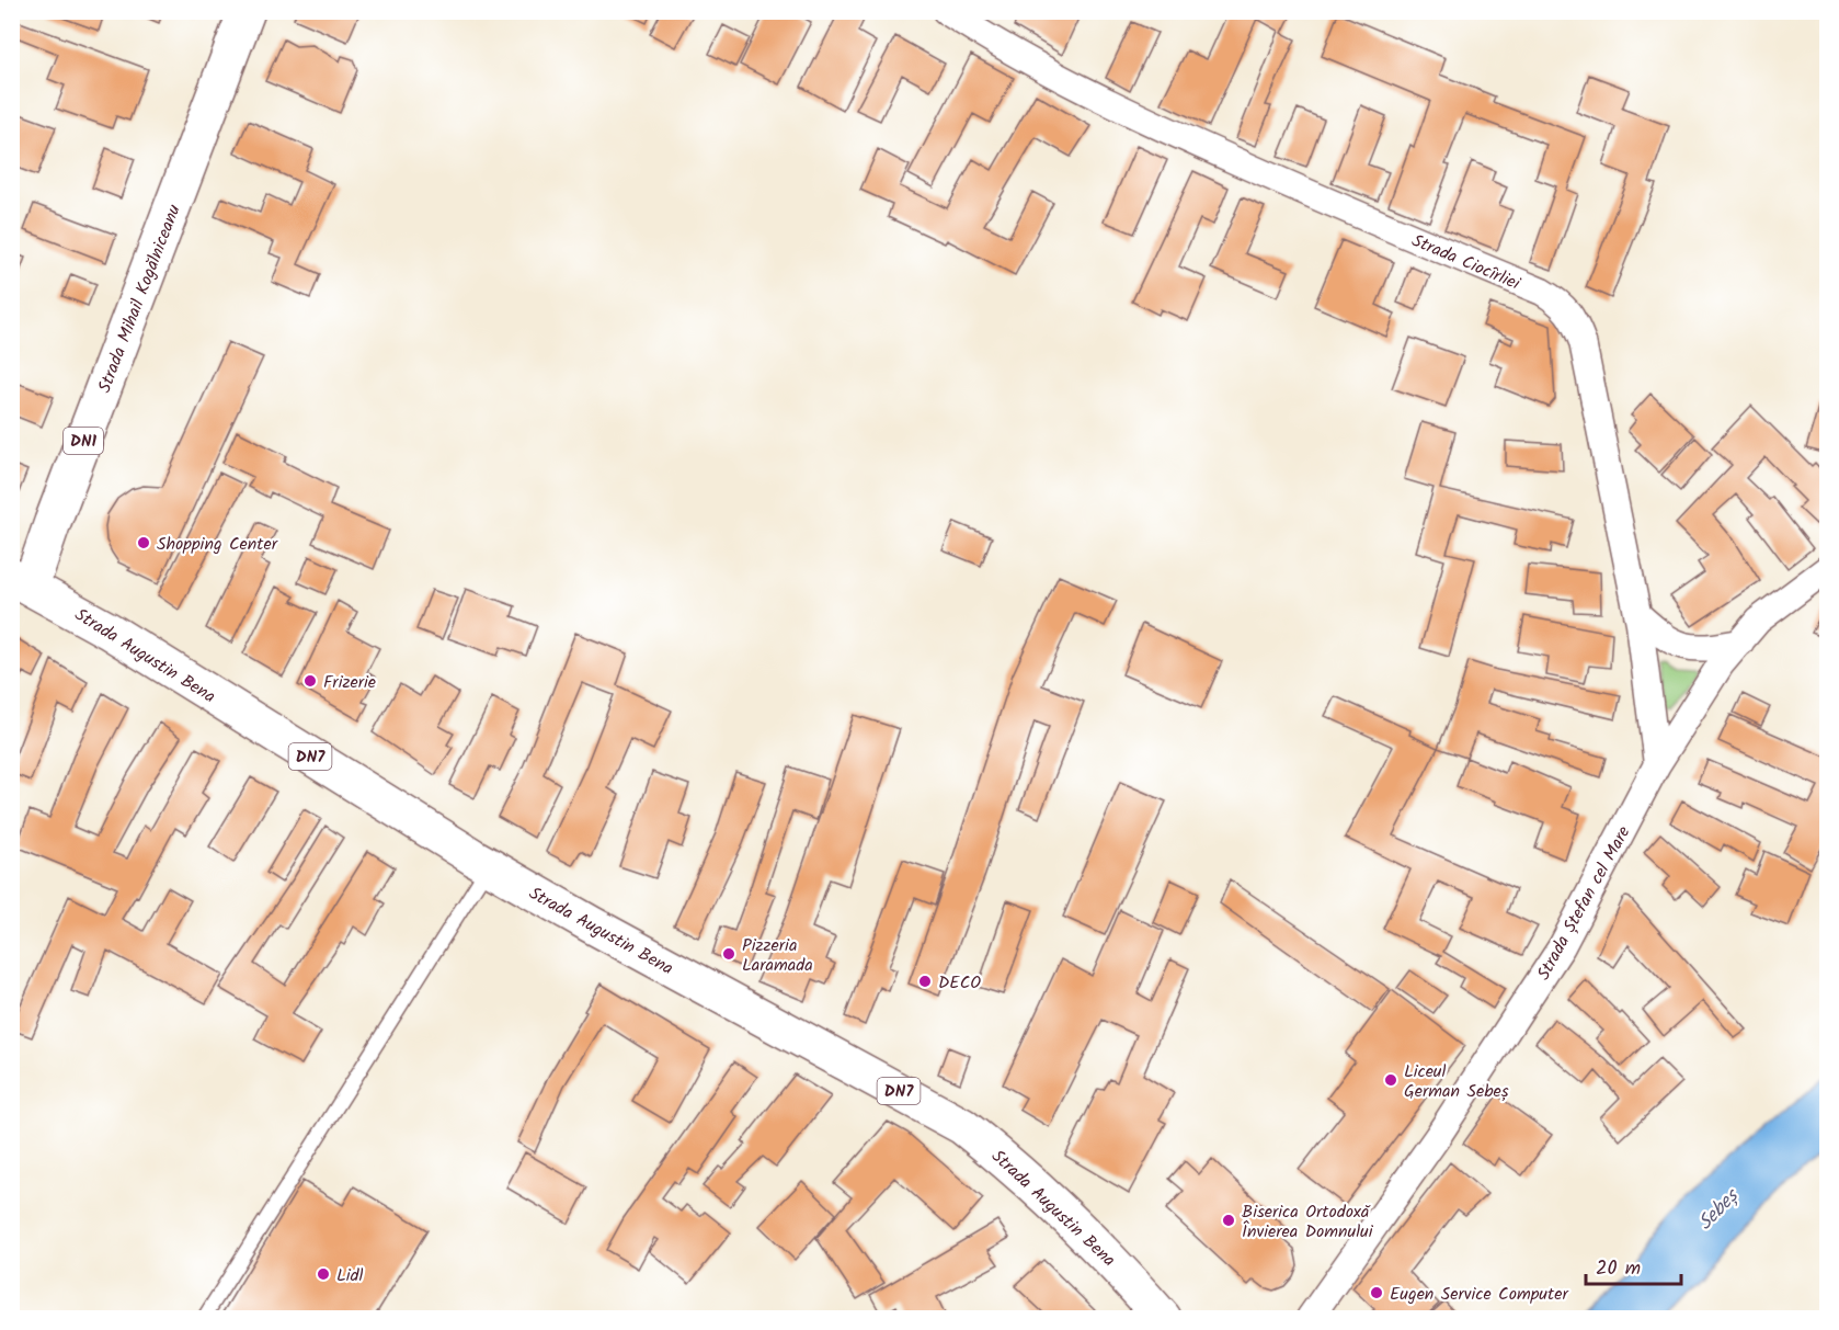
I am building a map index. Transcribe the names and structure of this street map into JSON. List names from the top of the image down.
{
  "streets": {
    "main road": [
      "Strada Mihail Kogălniceanu",
      "DN1",
      "Strada Augustin Bena",
      "DN7"
    ],
    "street": ["Strada Ciocîrliei", "Strada Ștefan cel Mare"]
  },
  "crossings": [
    ["Strada Ciocîrliei", "Strada Ștefan cel Mare"],
    ["Strada Mihail Kogălniceanu", "Strada Augustin Bena"]
  ],
  "water": ["Sebeș"],
  "places": [
    "Shopping Center",
    "Frizerie",
    "Pizzeria Laramada",
    "DECO",
    "Liceul German Sebeș",
    "Biserica Ortodoxă Învierea Domnului",
    "Lidl",
    "Eugen Service Computer"
  ],
  "scale_bar": "20 m"
}
